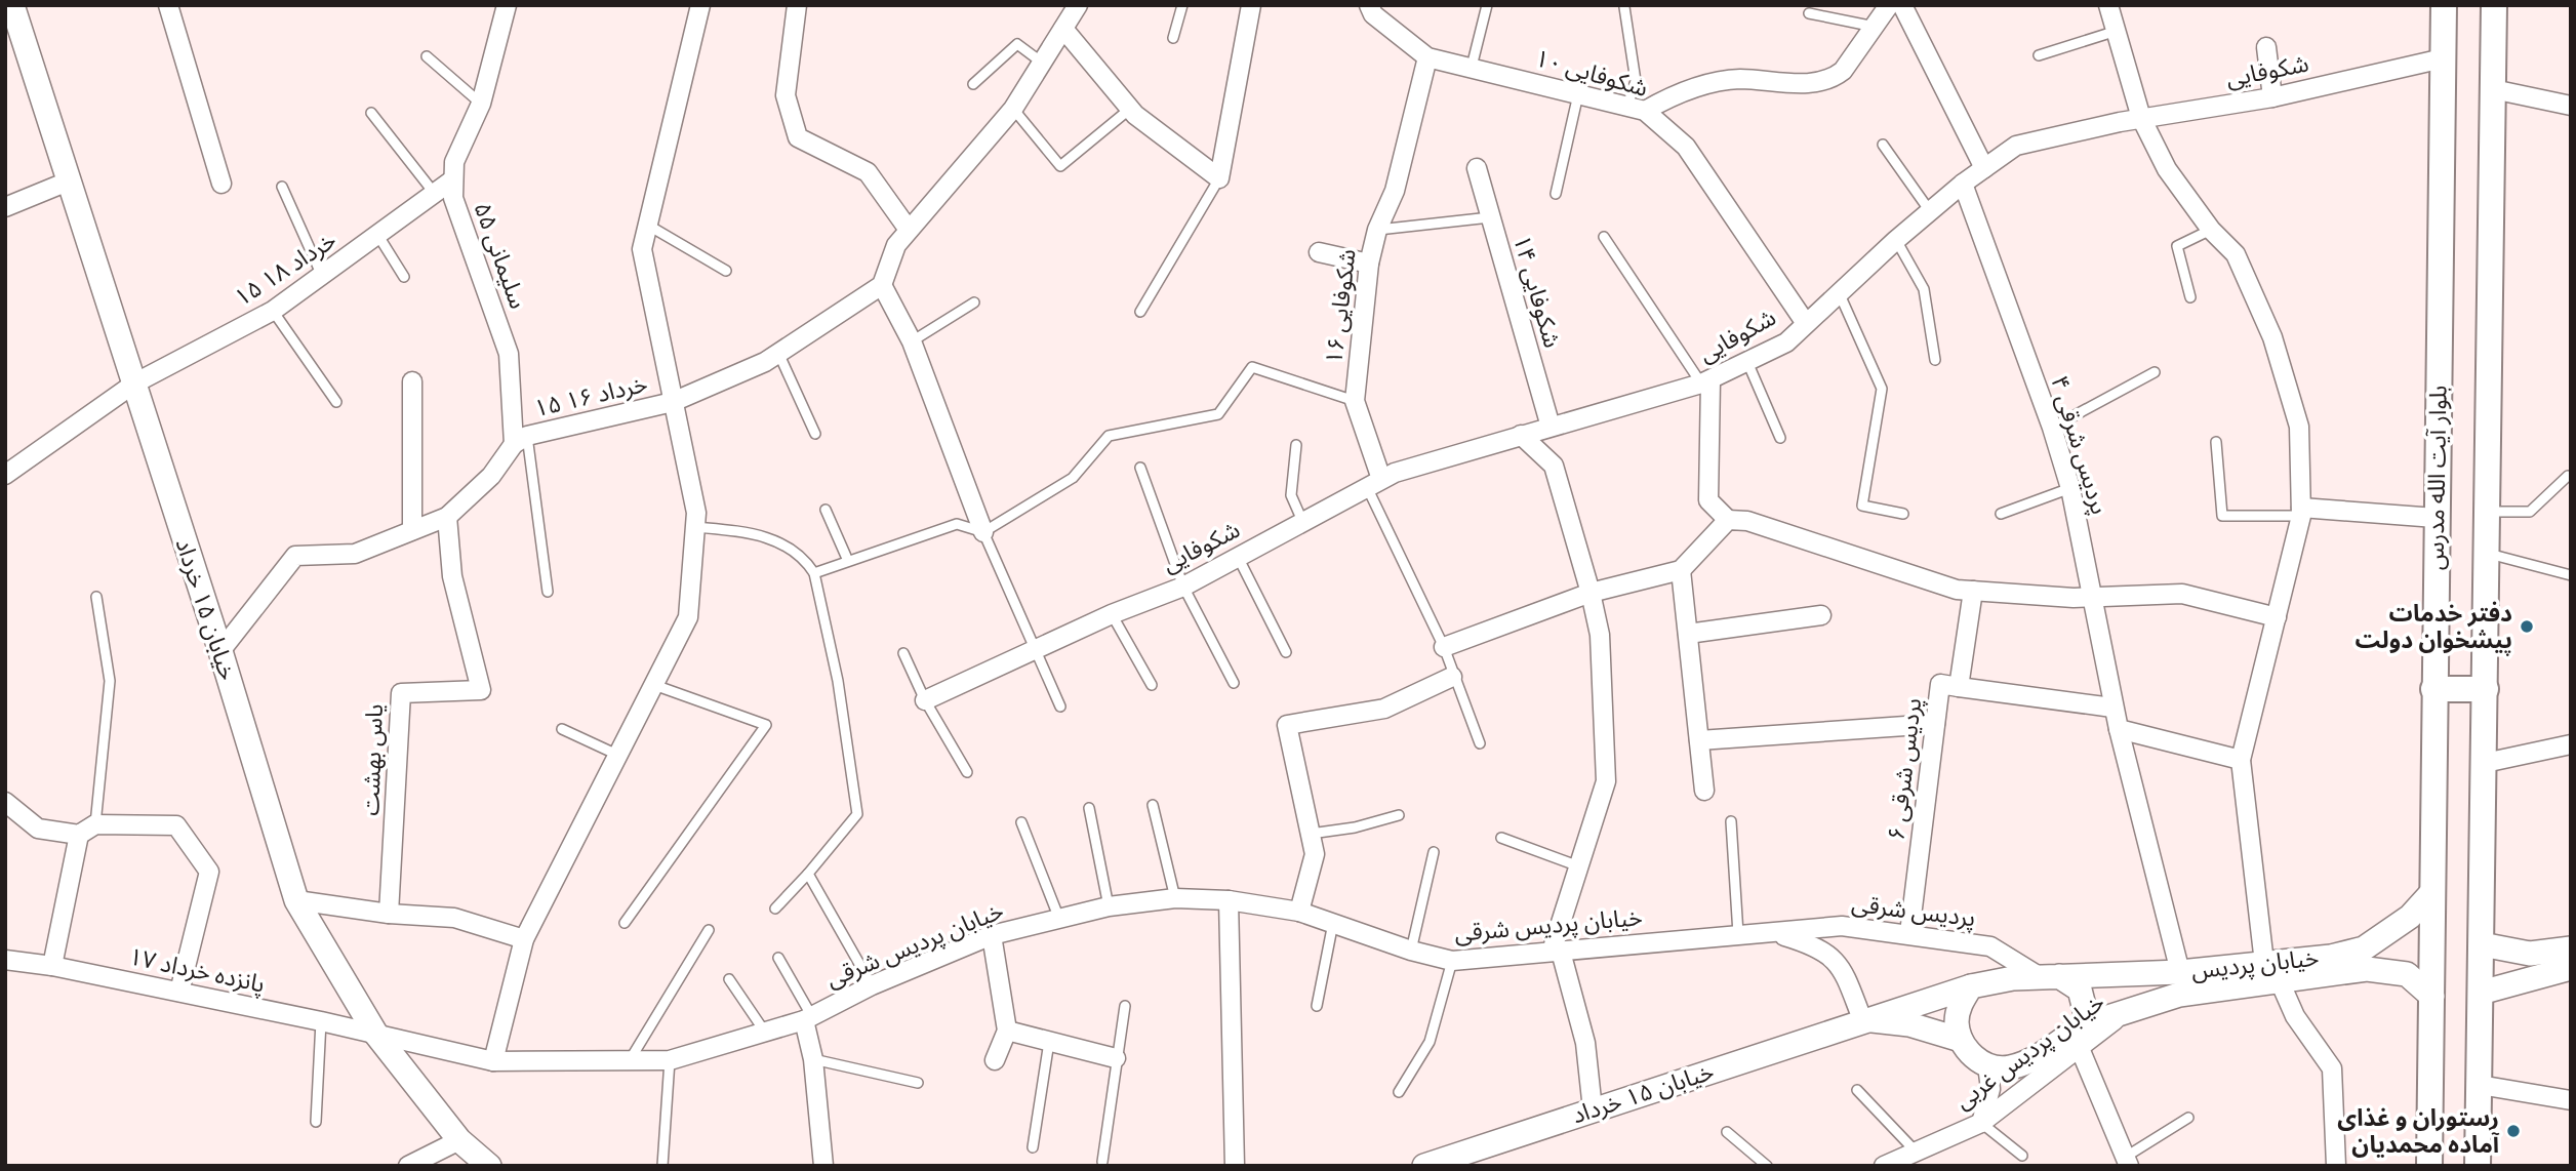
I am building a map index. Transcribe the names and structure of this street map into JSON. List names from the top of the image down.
{
  "streets": {
    "main road": ["بلوار آیت الله مدرس"],
    "street": [
      "شکوفایی",
      "شکوفایی ۱۰",
      "سلیمانی ۵۵",
      "۱۵ خرداد ۱۸",
      "شکوفایی ۱۴",
      "شکوفایی ۱۶",
      "۱۵ خرداد ۱۶",
      "پردیس شرقی ۴",
      "خیابان ۱۵ خرداد",
      "یاس بهشت",
      "پردیس شرقی ۶",
      "پردیس شرقی",
      "خیابان پردیس شرقی",
      "خیابان پردیس",
      "پانزده خرداد ۱۷",
      "خیابان پردیس غربی"
    ]
  },
  "crossings": [
    ["شکوفایی", "شکوفایی ۱۰"],
    ["شکوفایی", "شکوفایی ۱۴"],
    ["شکوفایی", "شکوفایی ۱۶"],
    ["شکوفایی", "پردیس شرقی ۴"],
    ["شکوفایی", "بلوار آیت الله مدرس"],
    ["شکوفایی ۱۰", "شکوفایی ۱۶"],
    ["سلیمانی ۵۵", "۱۵ خرداد ۱۸"],
    ["سلیمانی ۵۵", "۱۵ خرداد ۱۶"],
    ["۱۵ خرداد ۱۸", "خیابان ۱۵ خرداد"],
    ["۱۵ خرداد ۱۶", "خیابان ۱۵ خرداد"],
    ["۱۵ خرداد ۱۶", "یاس بهشت"],
    ["پردیس شرقی ۴", "خیابان پردیس"],
    ["بلوار آیت الله مدرس", "خیابان پردیس"],
    ["خیابان ۱۵ خرداد", "پردیس شرقی"],
    ["خیابان ۱۵ خرداد", "خیابان پردیس شرقی"],
    ["خیابان ۱۵ خرداد", "خیابان پردیس"],
    ["خیابان ۱۵ خرداد", "پانزده خرداد ۱۷"],
    ["خیابان ۱۵ خرداد", "خیابان پردیس غربی"],
    ["پردیس شرقی ۶", "پردیس شرقی"],
    ["پردیس شرقی", "خیابان پردیس شرقی"],
    ["پردیس شرقی", "خیابان پردیس"],
    ["پردیس شرقی", "خیابان پردیس غربی"],
    ["خیابان پردیس شرقی", "پانزده خرداد ۱۷"],
    ["خیابان پردیس", "خیابان پردیس غربی"]
  ],
  "places": ["دفتر خدمات پیشخوان دولت", "رستوران و غذای آماده محمدیان"]
}
